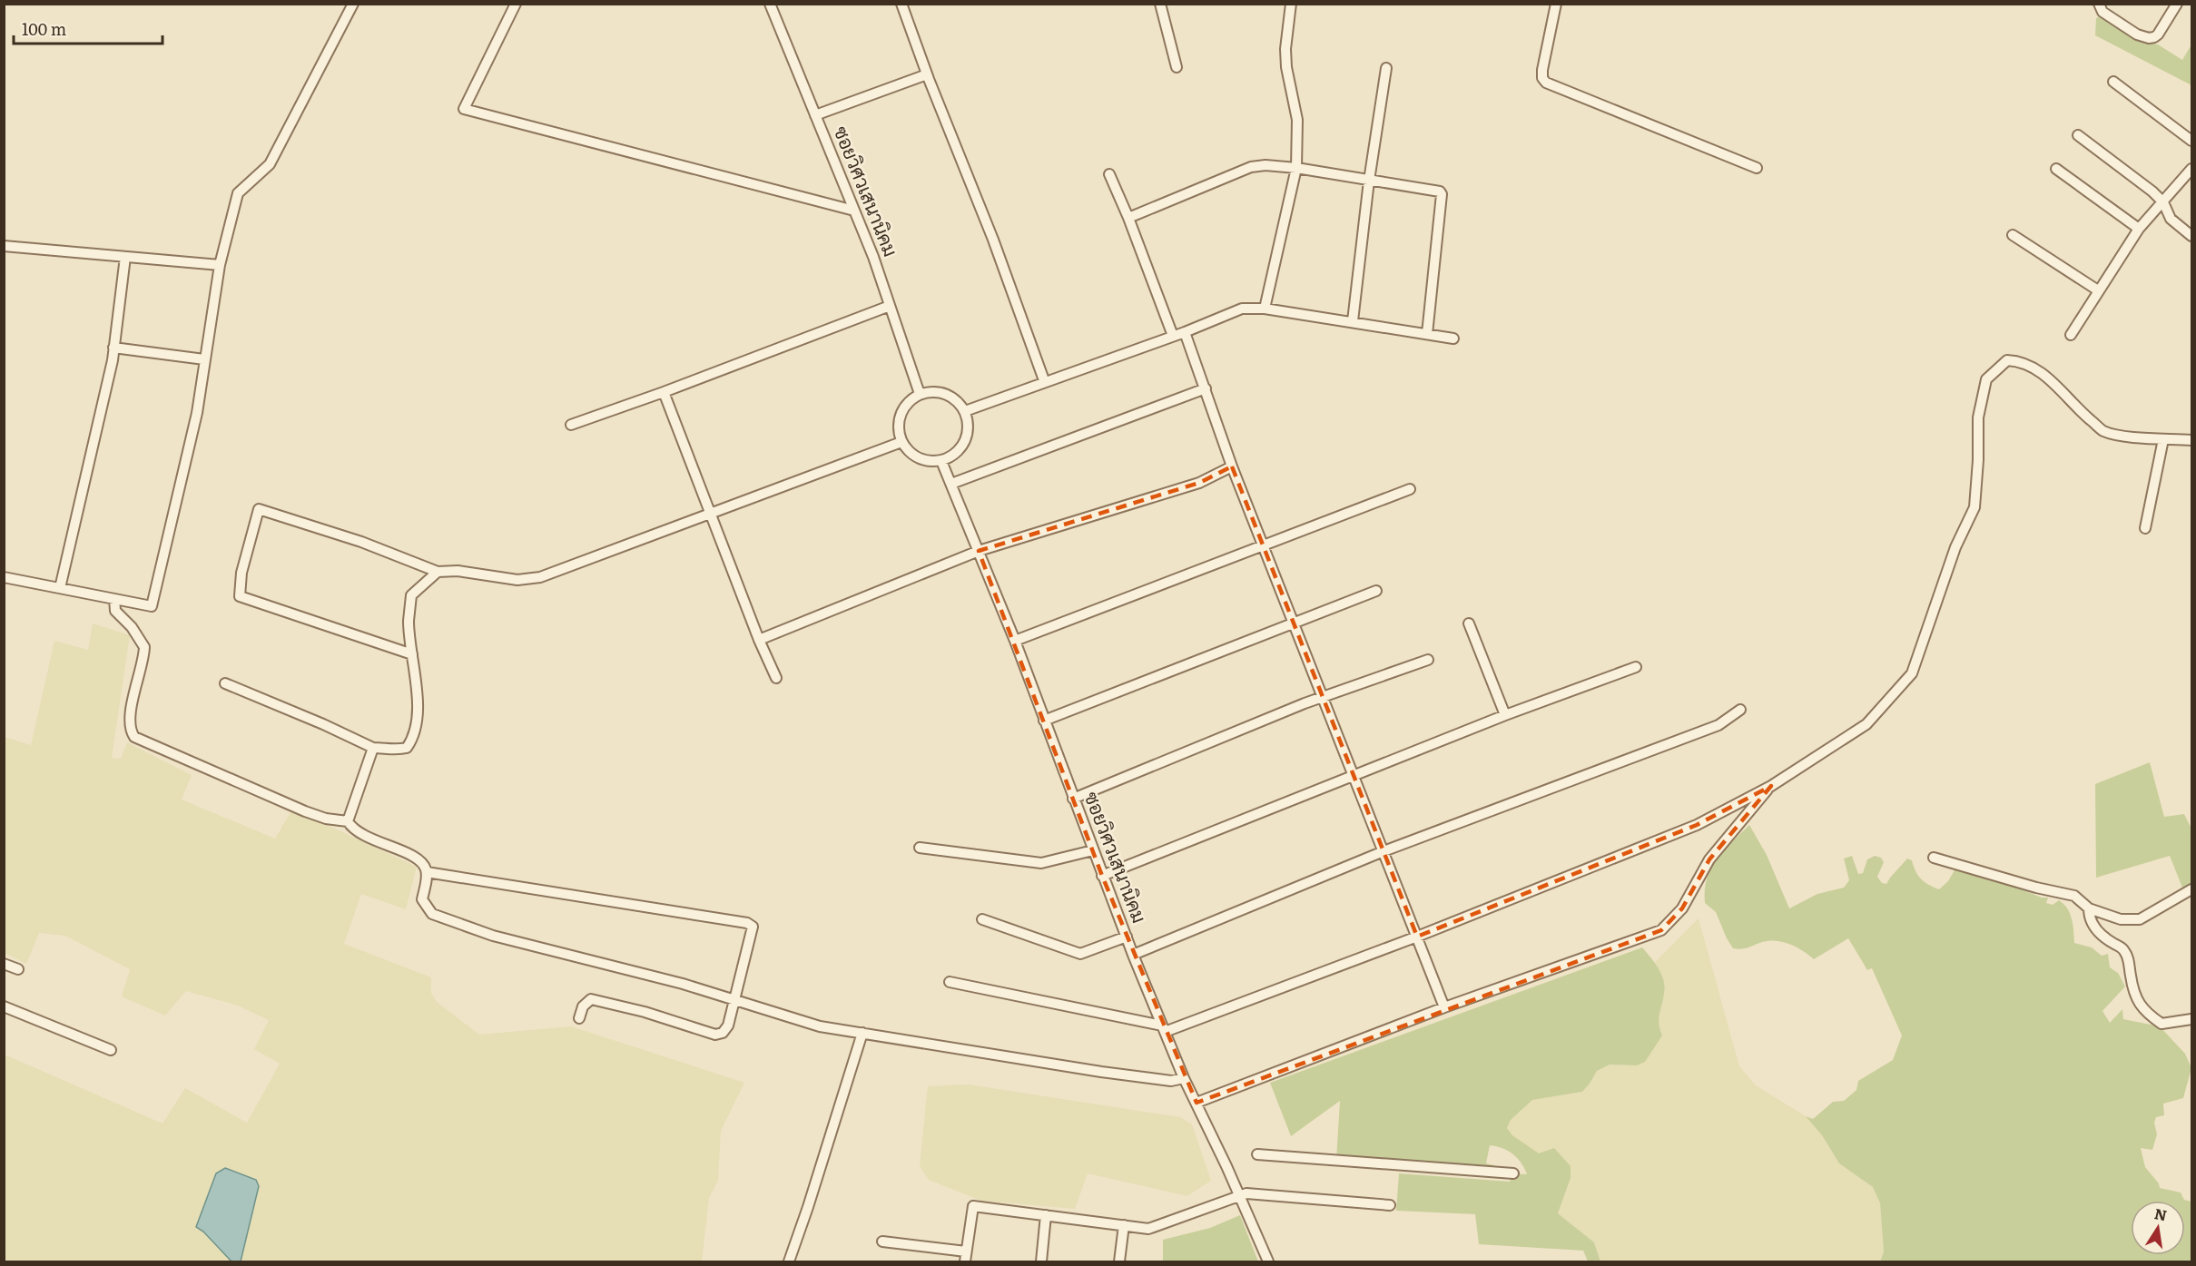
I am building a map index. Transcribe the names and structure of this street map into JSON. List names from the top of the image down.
{
  "streets": {
    "street": ["ซอยวิศวเสนานิคม"]
  },
  "scale_bar": "100 m",
  "north": "top"
}
